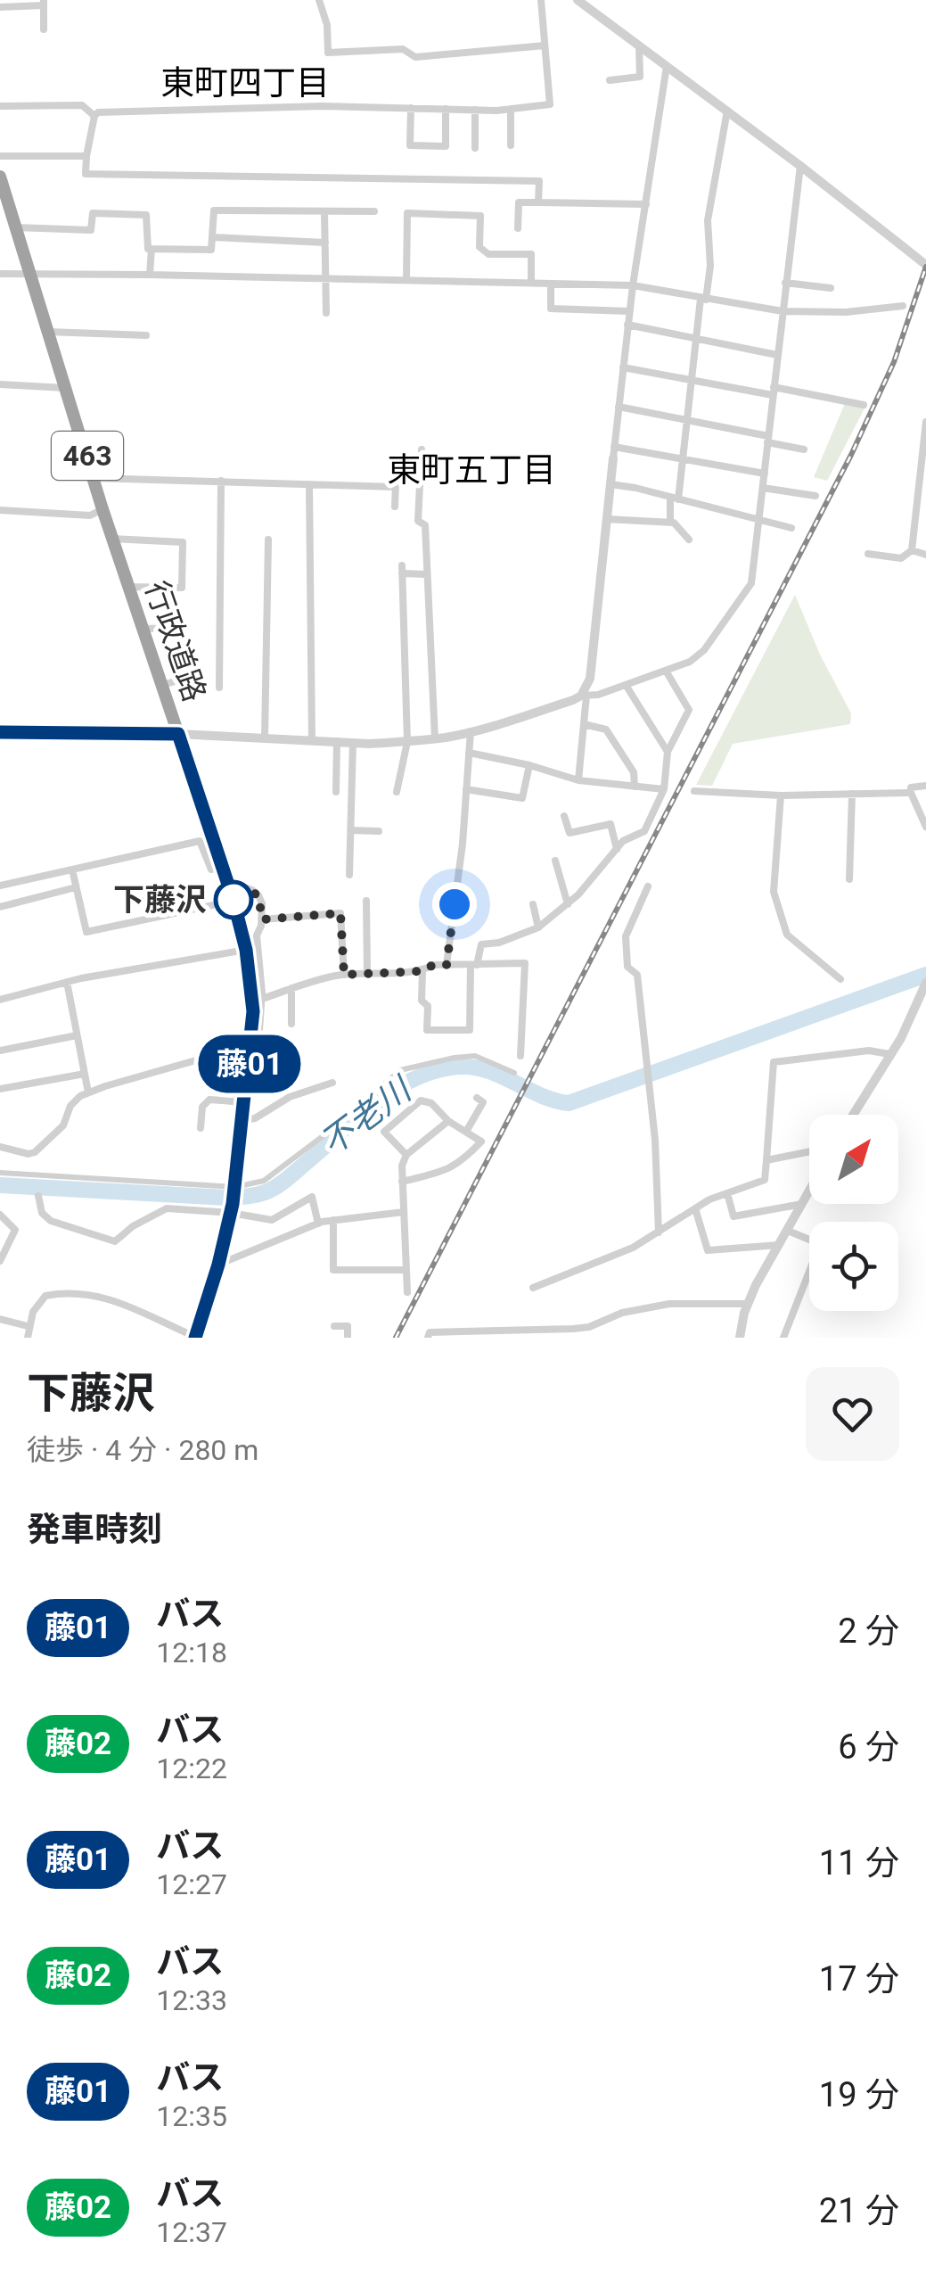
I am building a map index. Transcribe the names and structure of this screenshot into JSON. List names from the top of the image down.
{
  "streets": {
    "highway": ["463", "行政道路"]
  },
  "districts": ["東町四丁目", "東町五丁目"],
  "water": ["不老川"],
  "places": ["下藤沢"],
  "lines": ["bus line 藤01"],
  "north": "top right",
  "page": {
    "on_map": "藤01",
    "heading": [
      ["下藤沢", "徒歩 · 4 分 · 280 m"],
      "発車時刻"
    ],
    "list": [
      {
        "mark": "藤01",
        "name": "バス",
        "note": "12:18",
        "value": "2 分"
      },
      {
        "mark": "藤02",
        "name": "バス",
        "note": "12:22",
        "value": "6 分"
      },
      {
        "mark": "藤01",
        "name": "バス",
        "note": "12:27",
        "value": "11 分"
      },
      {
        "mark": "藤02",
        "name": "バス",
        "note": "12:33",
        "value": "17 分"
      },
      {
        "mark": "藤01",
        "name": "バス",
        "note": "12:35",
        "value": "19 分"
      },
      {
        "mark": "藤02",
        "name": "バス",
        "note": "12:37",
        "value": "21 分"
      }
    ]
  }
}
